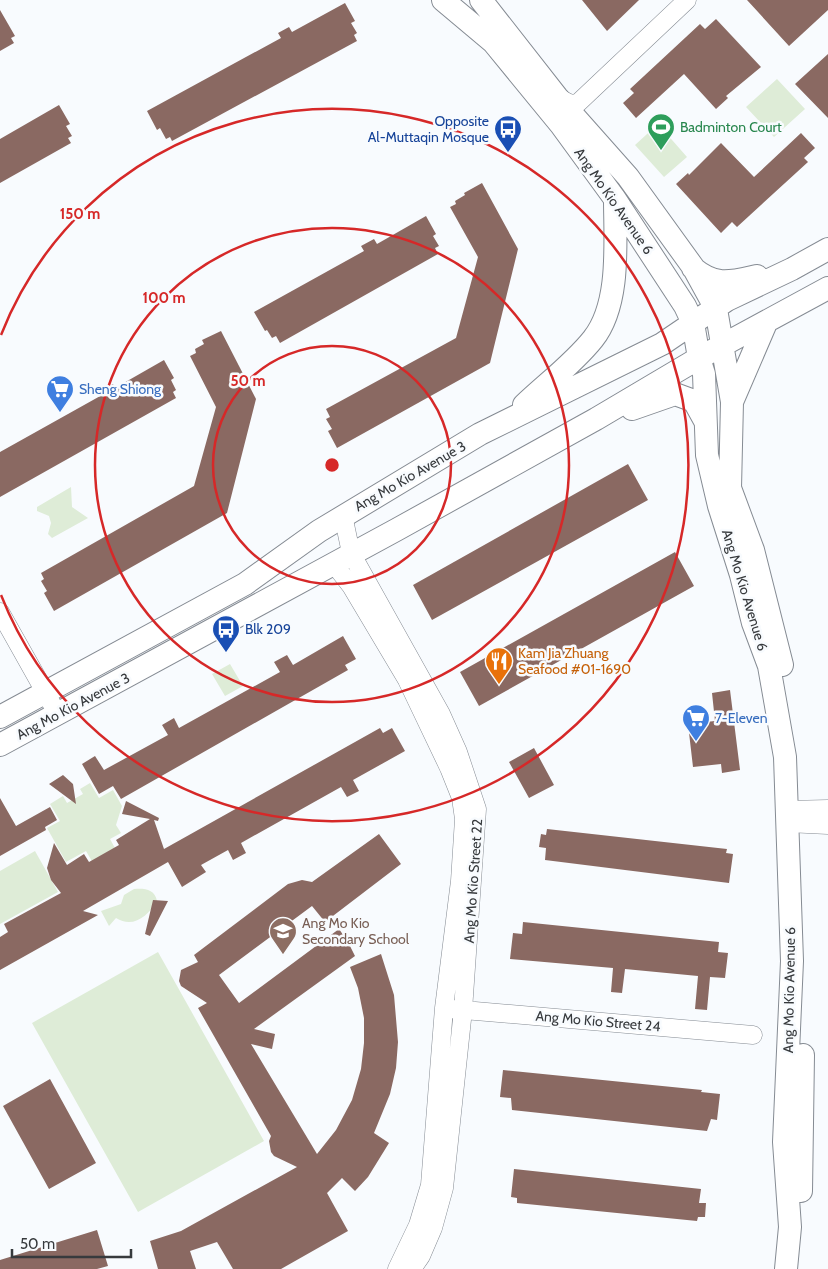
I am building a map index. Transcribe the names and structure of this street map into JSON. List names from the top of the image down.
{
  "streets": {
    "main road": ["Ang Mo Kio Avenue 6", "Ang Mo Kio Avenue 3"],
    "street": ["Ang Mo Kio Street 22", "Ang Mo Kio Street 24"]
  },
  "crossings": [
    ["Ang Mo Kio Avenue 6", "Ang Mo Kio Avenue 3"],
    ["Ang Mo Kio Avenue 3", "Ang Mo Kio Street 22"],
    ["Ang Mo Kio Street 22", "Ang Mo Kio Street 24"]
  ],
  "places": {
    "sports": ["Badminton Court"],
    "bus stop": ["Opposite Al-Muttaqin Mosque", "Blk 209"],
    "supermarket": ["Sheng Shiong", "7-Eleven"],
    "restaurant": ["Kam Jia Zhuang Seafood #01-1690"],
    "school or university": ["Ang Mo Kio Secondary School"]
  },
  "scale_bar": "50 m",
  "rings": ["150 m", "100 m", "50 m"]
}
